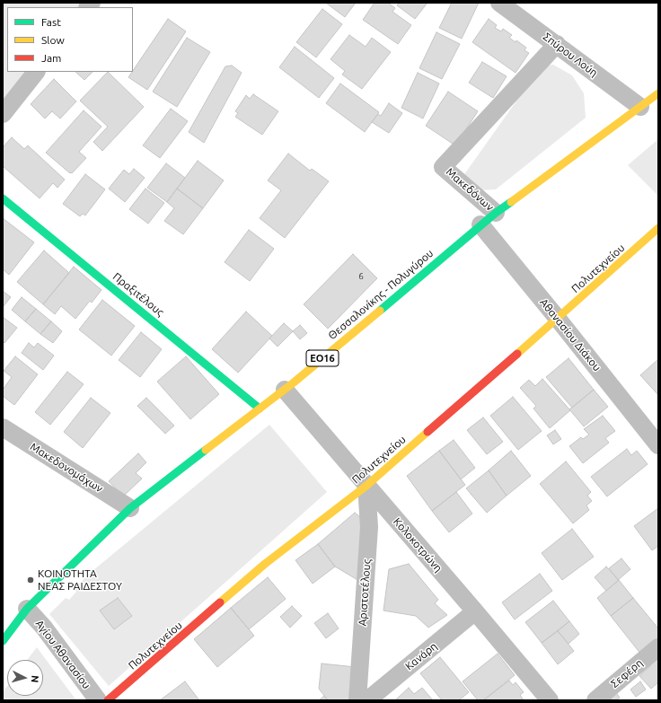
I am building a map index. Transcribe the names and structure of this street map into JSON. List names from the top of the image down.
{
  "streets": {
    "street": [
      "Σπύρου Λούη",
      "Μακεδόνων",
      "Πολυτεχνείου",
      "Πραξιτέλους",
      "Θεσσαλονίκης - Πολυγύρου",
      "Αθανασίου Διάκου",
      "ΕΟ16",
      "Μακεδονομάχων",
      "Κολοκοτρώνη",
      "Αριστοτέλους",
      "Αγίου Αθανασίου",
      "Κανάρη",
      "Σεφέρη"
    ]
  },
  "crossings": [
    ["Σπύρου Λούη", "Μακεδόνων"],
    ["Σπύρου Λούη", "Θεσσαλονίκης - Πολυγύρου"],
    ["Μακεδόνων", "Θεσσαλονίκης - Πολυγύρου"],
    ["Πολυτεχνείου", "Αθανασίου Διάκου"],
    ["Πολυτεχνείου", "Κολοκοτρώνη"],
    ["Πολυτεχνείου", "Αριστοτέλους"],
    ["Πραξιτέλους", "Θεσσαλονίκης - Πολυγύρου"],
    ["Θεσσαλονίκης - Πολυγύρου", "Αθανασίου Διάκου"],
    ["Θεσσαλονίκης - Πολυγύρου", "Μακεδονομάχων"],
    ["Θεσσαλονίκης - Πολυγύρου", "Κολοκοτρώνη"],
    ["Θεσσαλονίκης - Πολυγύρου", "Αγίου Αθανασίου"],
    ["Κολοκοτρώνη", "Αριστοτέλους"],
    ["Κολοκοτρώνη", "Κανάρη"]
  ],
  "places": ["ΚΟΙΝΟΤΗΤΑ ΝΕΑΣ ΡΑΙΔΕΣΤΟΥ"],
  "house_numbers": ["6"],
  "legend": ["Fast", "Slow", "Jam"],
  "north": "right"
}
